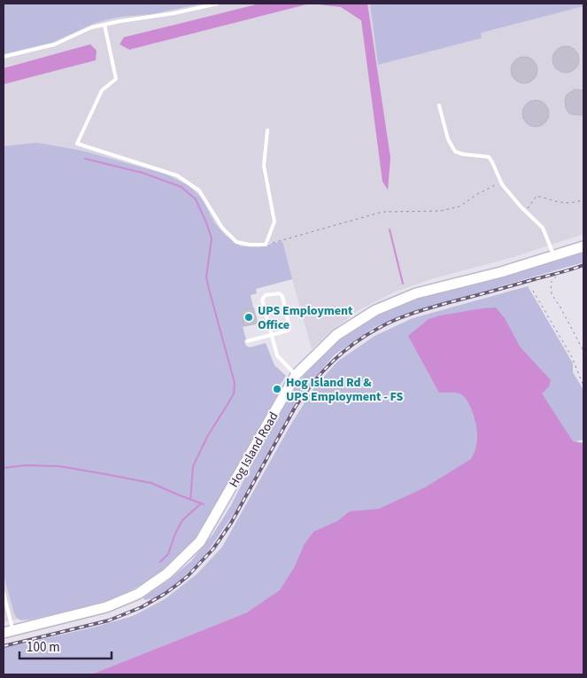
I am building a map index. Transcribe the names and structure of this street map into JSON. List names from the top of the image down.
{
  "streets": {
    "street": ["Hog Island Road"]
  },
  "places": ["UPS Employment Office", "Hog Island Rd & UPS Employment - FS"],
  "scale_bar": "100 m"
}
